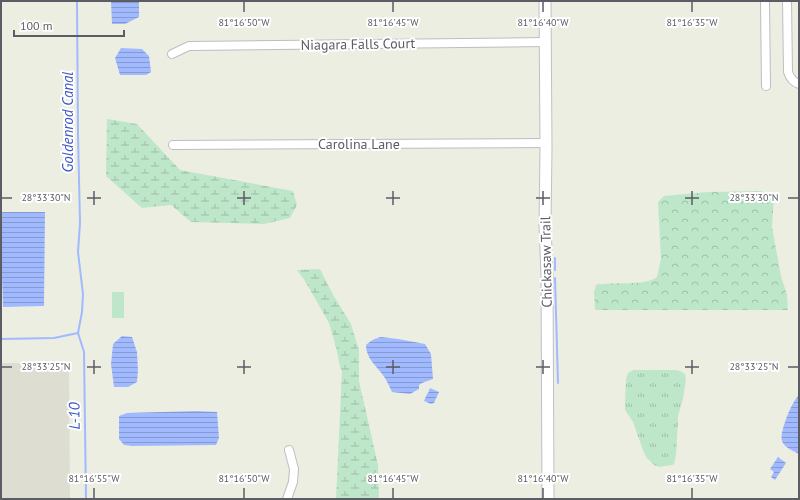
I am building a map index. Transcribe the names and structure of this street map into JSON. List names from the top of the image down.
{
  "streets": {
    "street": ["Niagara Falls Court", "Carolina Lane", "Chickasaw Trail"]
  },
  "crossings": [
    ["Niagara Falls Court", "Chickasaw Trail"],
    ["Carolina Lane", "Chickasaw Trail"]
  ],
  "water": ["Goldenrod Canal", "L-10"],
  "scale_bar": "100 m",
  "coordinates": [
    "81°16'50\"W",
    "81°16'45\"W",
    "81°16'40\"W",
    "81°16'35\"W",
    "28°33'30\"N",
    "28°33'25\"N",
    "81°16'55\"W"
  ]
}
